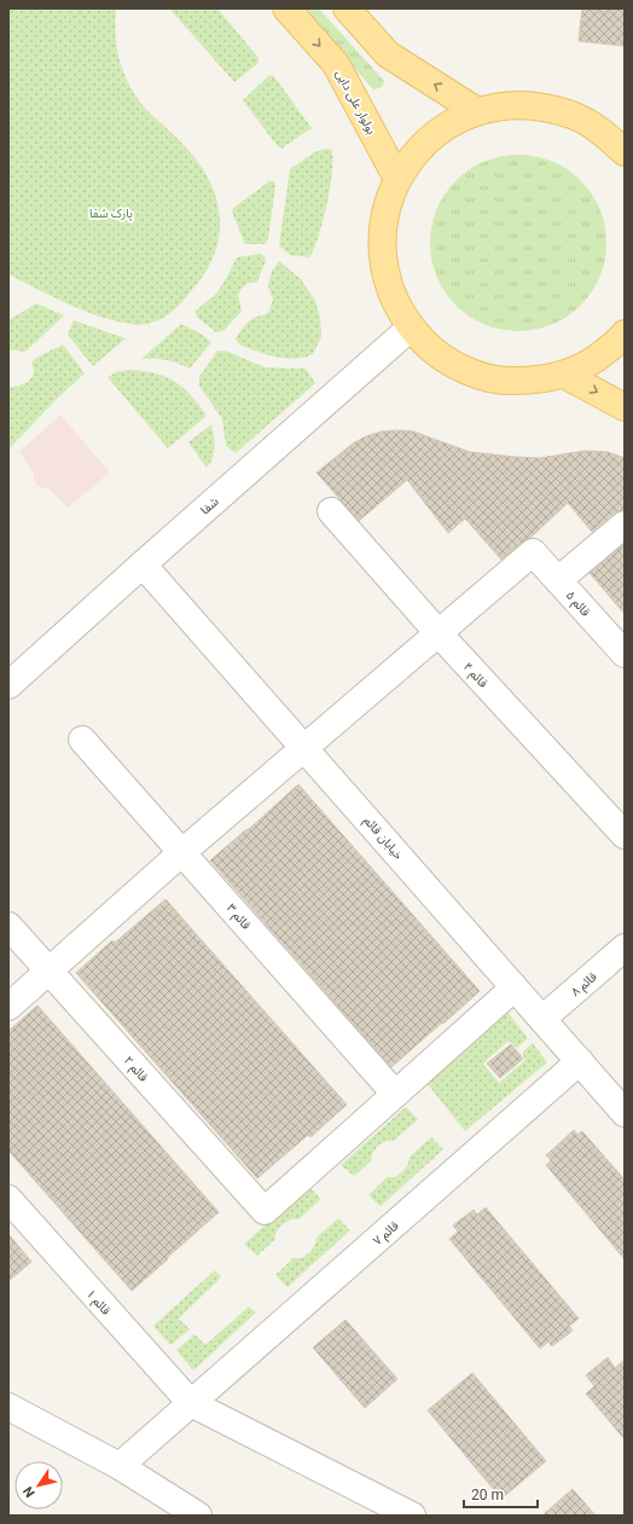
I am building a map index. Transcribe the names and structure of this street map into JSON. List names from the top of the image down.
{
  "streets": {
    "main road": ["بولوار علی دایی"],
    "street": [
      "شفا",
      "قائم ۵",
      "قائم ۴",
      "خیابان قائم",
      "قائم ۳",
      "قائم ۸",
      "قائم ۲",
      "قائم ۷",
      "قائم ۱"
    ]
  },
  "crossings": [
    ["شفا", "خیابان قائم"],
    ["قائم ۵", "قائم ۴"],
    ["خیابان قائم", "قائم ۸"],
    ["خیابان قائم", "قائم ۷"],
    ["قائم ۳", "قائم ۲"],
    ["قائم ۷", "قائم ۱"]
  ],
  "parks": ["پارک شفا"],
  "scale_bar": "20 m",
  "north": "bottom left"
}
